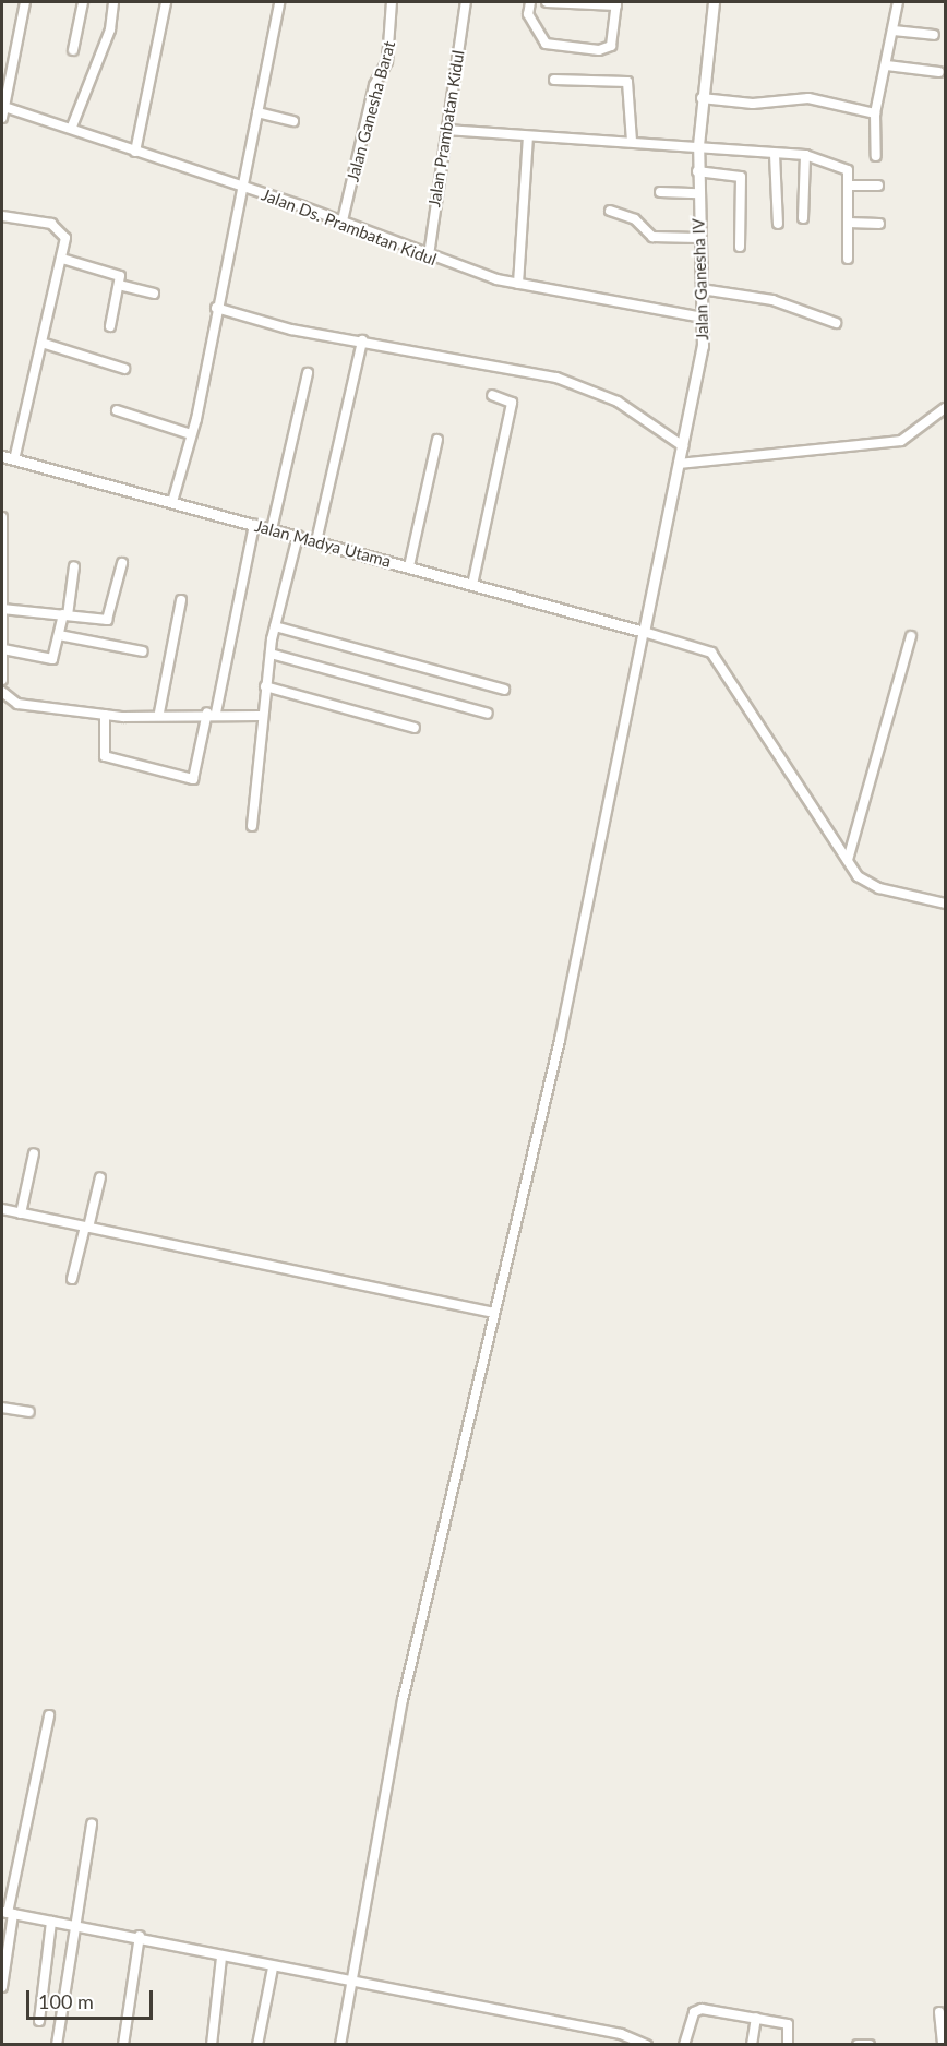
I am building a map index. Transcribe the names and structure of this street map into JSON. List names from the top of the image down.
{
  "streets": {
    "street": [
      "Jalan Ganesha Barat",
      "Jalan Prambatan Kidul",
      "Jalan Ds. Prambatan Kidul",
      "Jalan Ganesha IV",
      "Jalan Madya Utama"
    ]
  },
  "crossings": [
    ["Jalan Ganesha Barat", "Jalan Ds. Prambatan Kidul"],
    ["Jalan Prambatan Kidul", "Jalan Ds. Prambatan Kidul"],
    ["Jalan Ds. Prambatan Kidul", "Jalan Ganesha IV"],
    ["Jalan Ganesha IV", "Jalan Madya Utama"]
  ],
  "scale_bar": "100 m"
}
